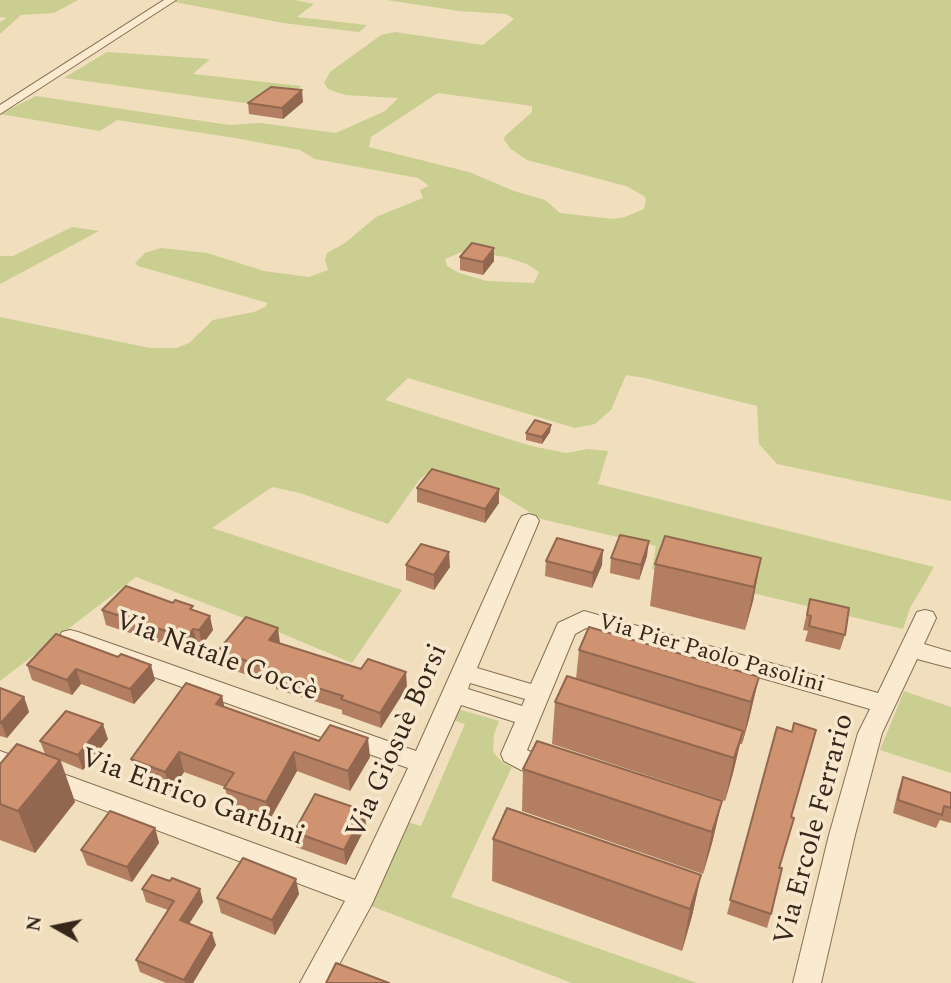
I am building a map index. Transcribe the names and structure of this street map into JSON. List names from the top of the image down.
{
  "streets": {
    "street": [
      "Via Pier Paolo Pasolini",
      "Via Natale Coccè",
      "Via Giosuè Borsi",
      "Via Enrico Garbini",
      "Via Ercole Ferrario"
    ]
  },
  "crossings": [
    ["Via Pier Paolo Pasolini", "Via Ercole Ferrario"],
    ["Via Natale Coccè", "Via Giosuè Borsi"],
    ["Via Giosuè Borsi", "Via Enrico Garbini"]
  ],
  "north": "left"
}
